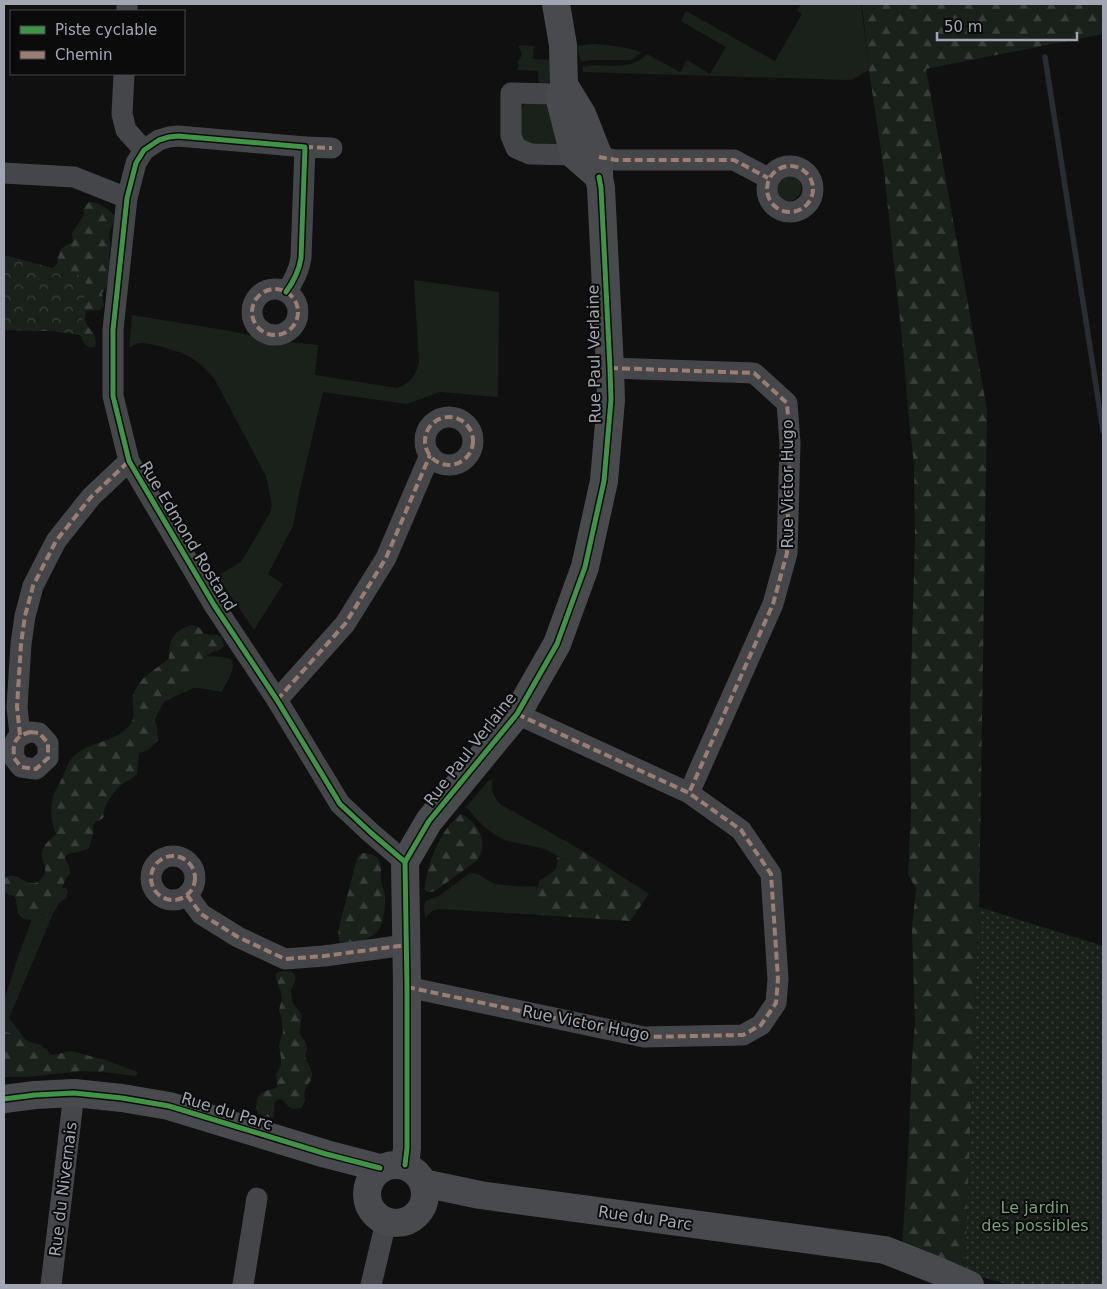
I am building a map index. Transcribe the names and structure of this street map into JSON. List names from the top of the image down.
{
  "streets": {
    "street": [
      "Rue Paul Verlaine",
      "Rue Victor Hugo",
      "Rue Edmond Rostand",
      "Rue du Parc",
      "Rue du Nivernais"
    ]
  },
  "crossings": [
    ["Rue Paul Verlaine", "Rue Victor Hugo"],
    ["Rue Paul Verlaine", "Rue Edmond Rostand"],
    ["Rue du Parc", "Rue du Nivernais"]
  ],
  "parks": ["Le jardin des possibles"],
  "legend": ["Piste cyclable", "Chemin"],
  "scale_bar": "50 m"
}
